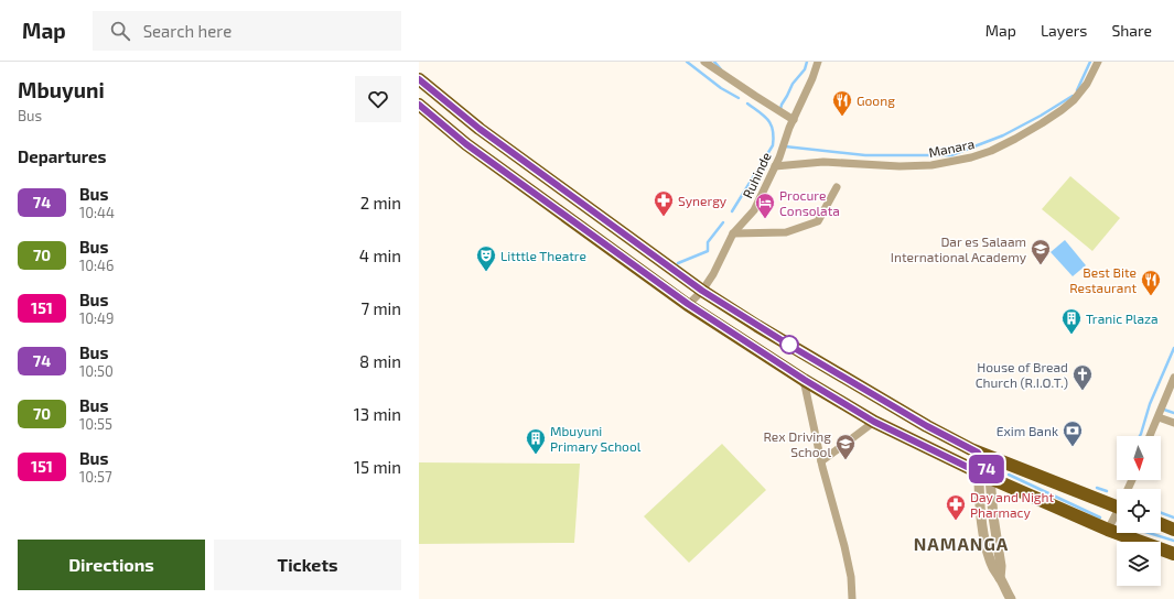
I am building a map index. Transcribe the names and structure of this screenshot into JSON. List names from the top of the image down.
{
  "streets": {
    "street": ["Manara", "Ruhinde"]
  },
  "crossings": [
    ["Manara", "Ruhinde"]
  ],
  "districts": ["NAMANGA"],
  "places": {
    "restaurant": ["Goong", "Best Bite Restaurant"],
    "pharmacy": ["Synergy", "Day and Night Pharmacy"],
    "hotel": ["Procure Consolata"],
    "school or university": ["Dar es Salaam International Academy", "Rex Driving School"],
    "theatre": ["Litttle Theatre"],
    "building": ["Tranic Plaza", "Mbuyuni Primary School"],
    "church": ["House of Bread Church (R.I.O.T.)"],
    "bank": ["Exim Bank"]
  },
  "lines": ["bus line 74"],
  "north": "bottom",
  "page": {
    "header": "Map",
    "search": "Search here",
    "nav": ["Map", "Layers", "Share"],
    "heading": [
      ["Mbuyuni", "Bus"],
      "Departures"
    ],
    "on_map": "74",
    "list": [
      {
        "mark": "74",
        "name": "Bus",
        "note": "10:44",
        "value": "2 min"
      },
      {
        "mark": "70",
        "name": "Bus",
        "note": "10:46",
        "value": "4 min"
      },
      {
        "mark": "151",
        "name": "Bus",
        "note": "10:49",
        "value": "7 min"
      },
      {
        "mark": "74",
        "name": "Bus",
        "note": "10:50",
        "value": "8 min"
      },
      {
        "mark": "70",
        "name": "Bus",
        "note": "10:55",
        "value": "13 min"
      },
      {
        "mark": "151",
        "name": "Bus",
        "note": "10:57",
        "value": "15 min"
      }
    ],
    "buttons": ["Directions", "Tickets"]
  }
}
